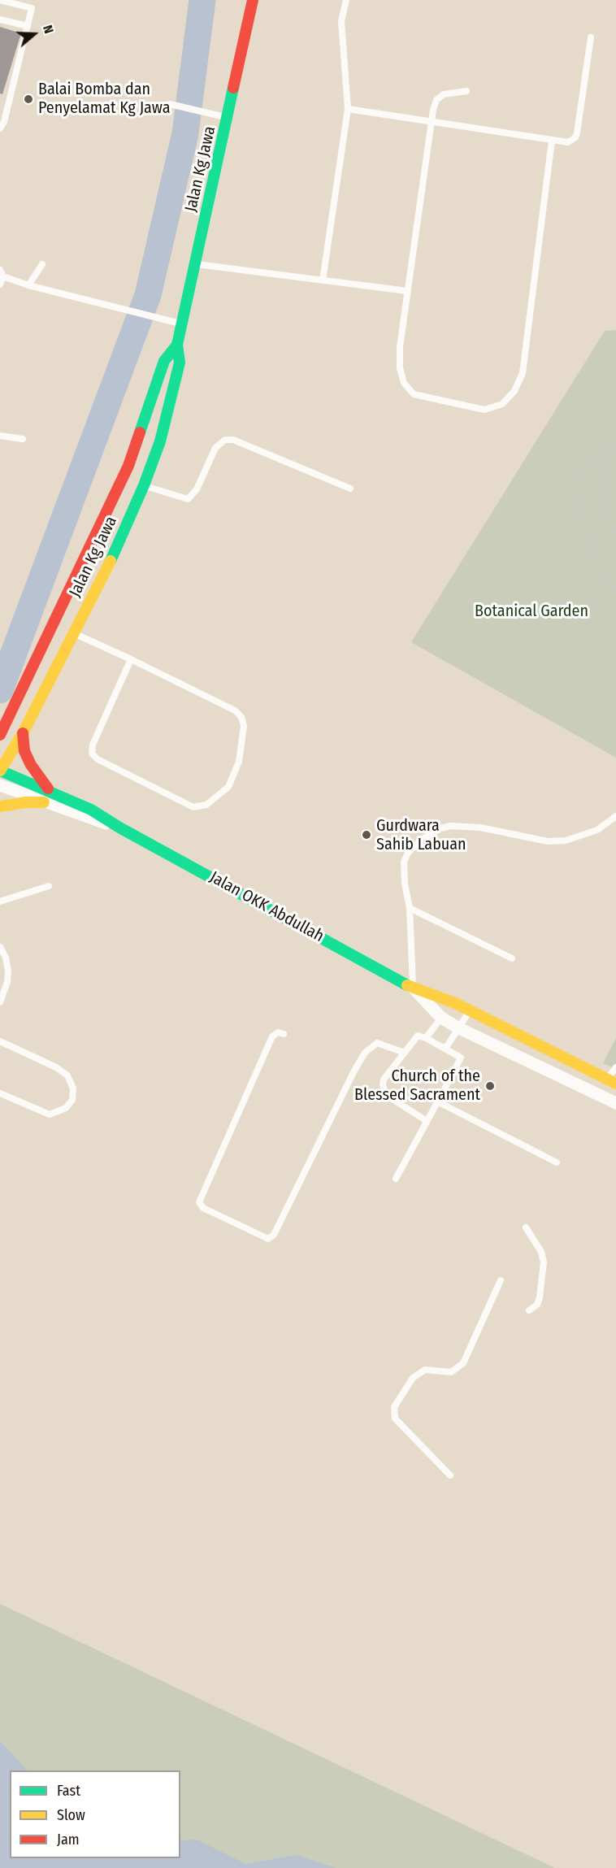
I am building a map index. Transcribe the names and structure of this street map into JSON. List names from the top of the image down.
{
  "streets": {
    "main road": ["Jalan Kg Jawa", "Jalan OKK Abdullah"]
  },
  "crossings": [
    ["Jalan Kg Jawa", "Jalan OKK Abdullah"]
  ],
  "parks": ["Botanical Garden"],
  "places": ["Balai Bomba dan Penyelamat Kg Jawa", "Gurdwara Sahib Labuan", "Church of the Blessed Sacrament"],
  "legend": ["Fast", "Slow", "Jam"],
  "north": "right"
}
